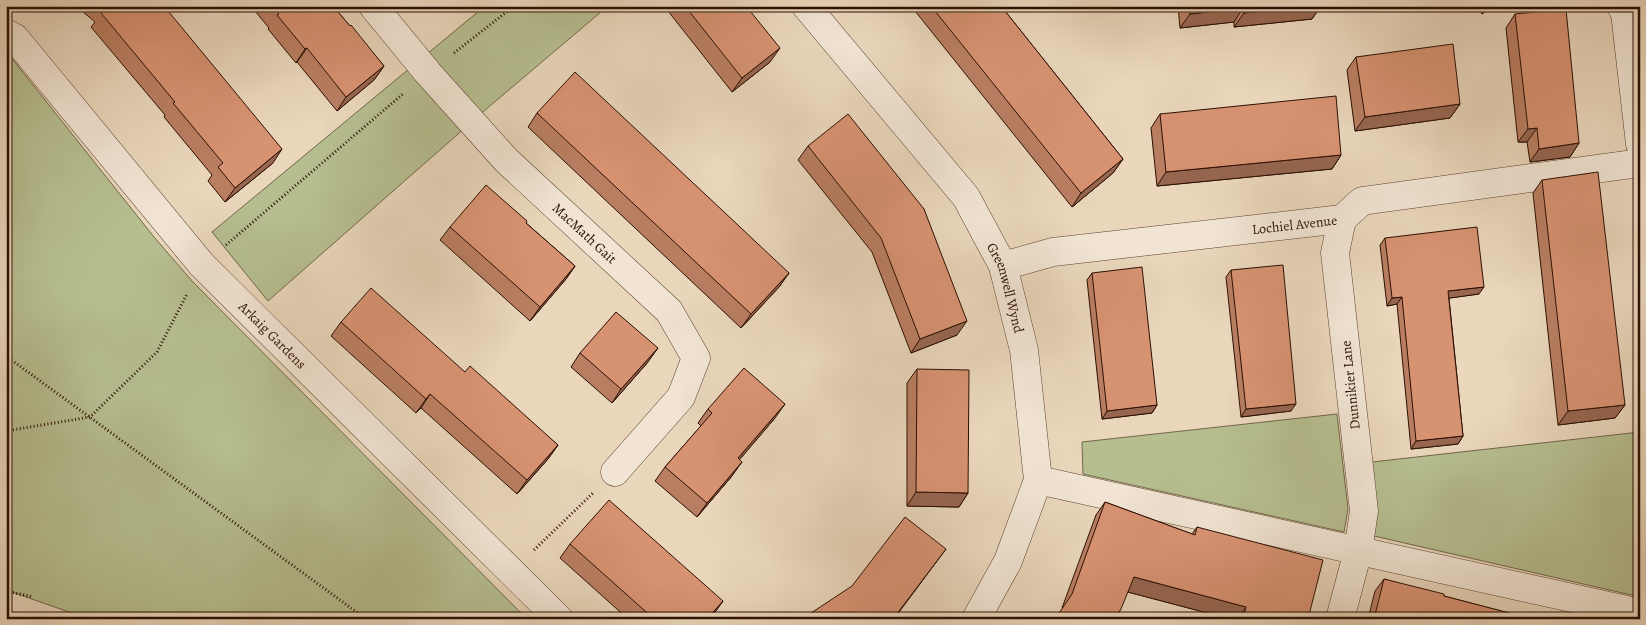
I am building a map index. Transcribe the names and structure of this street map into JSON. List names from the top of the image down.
{
  "streets": {
    "street": [
      "Lochiel Avenue",
      "MacMath Gait",
      "Greenwell Wynd",
      "Arkaig Gardens",
      "Dunnikier Lane"
    ]
  },
  "crossings": [
    ["Lochiel Avenue", "Greenwell Wynd"],
    ["Lochiel Avenue", "Dunnikier Lane"]
  ]
}
